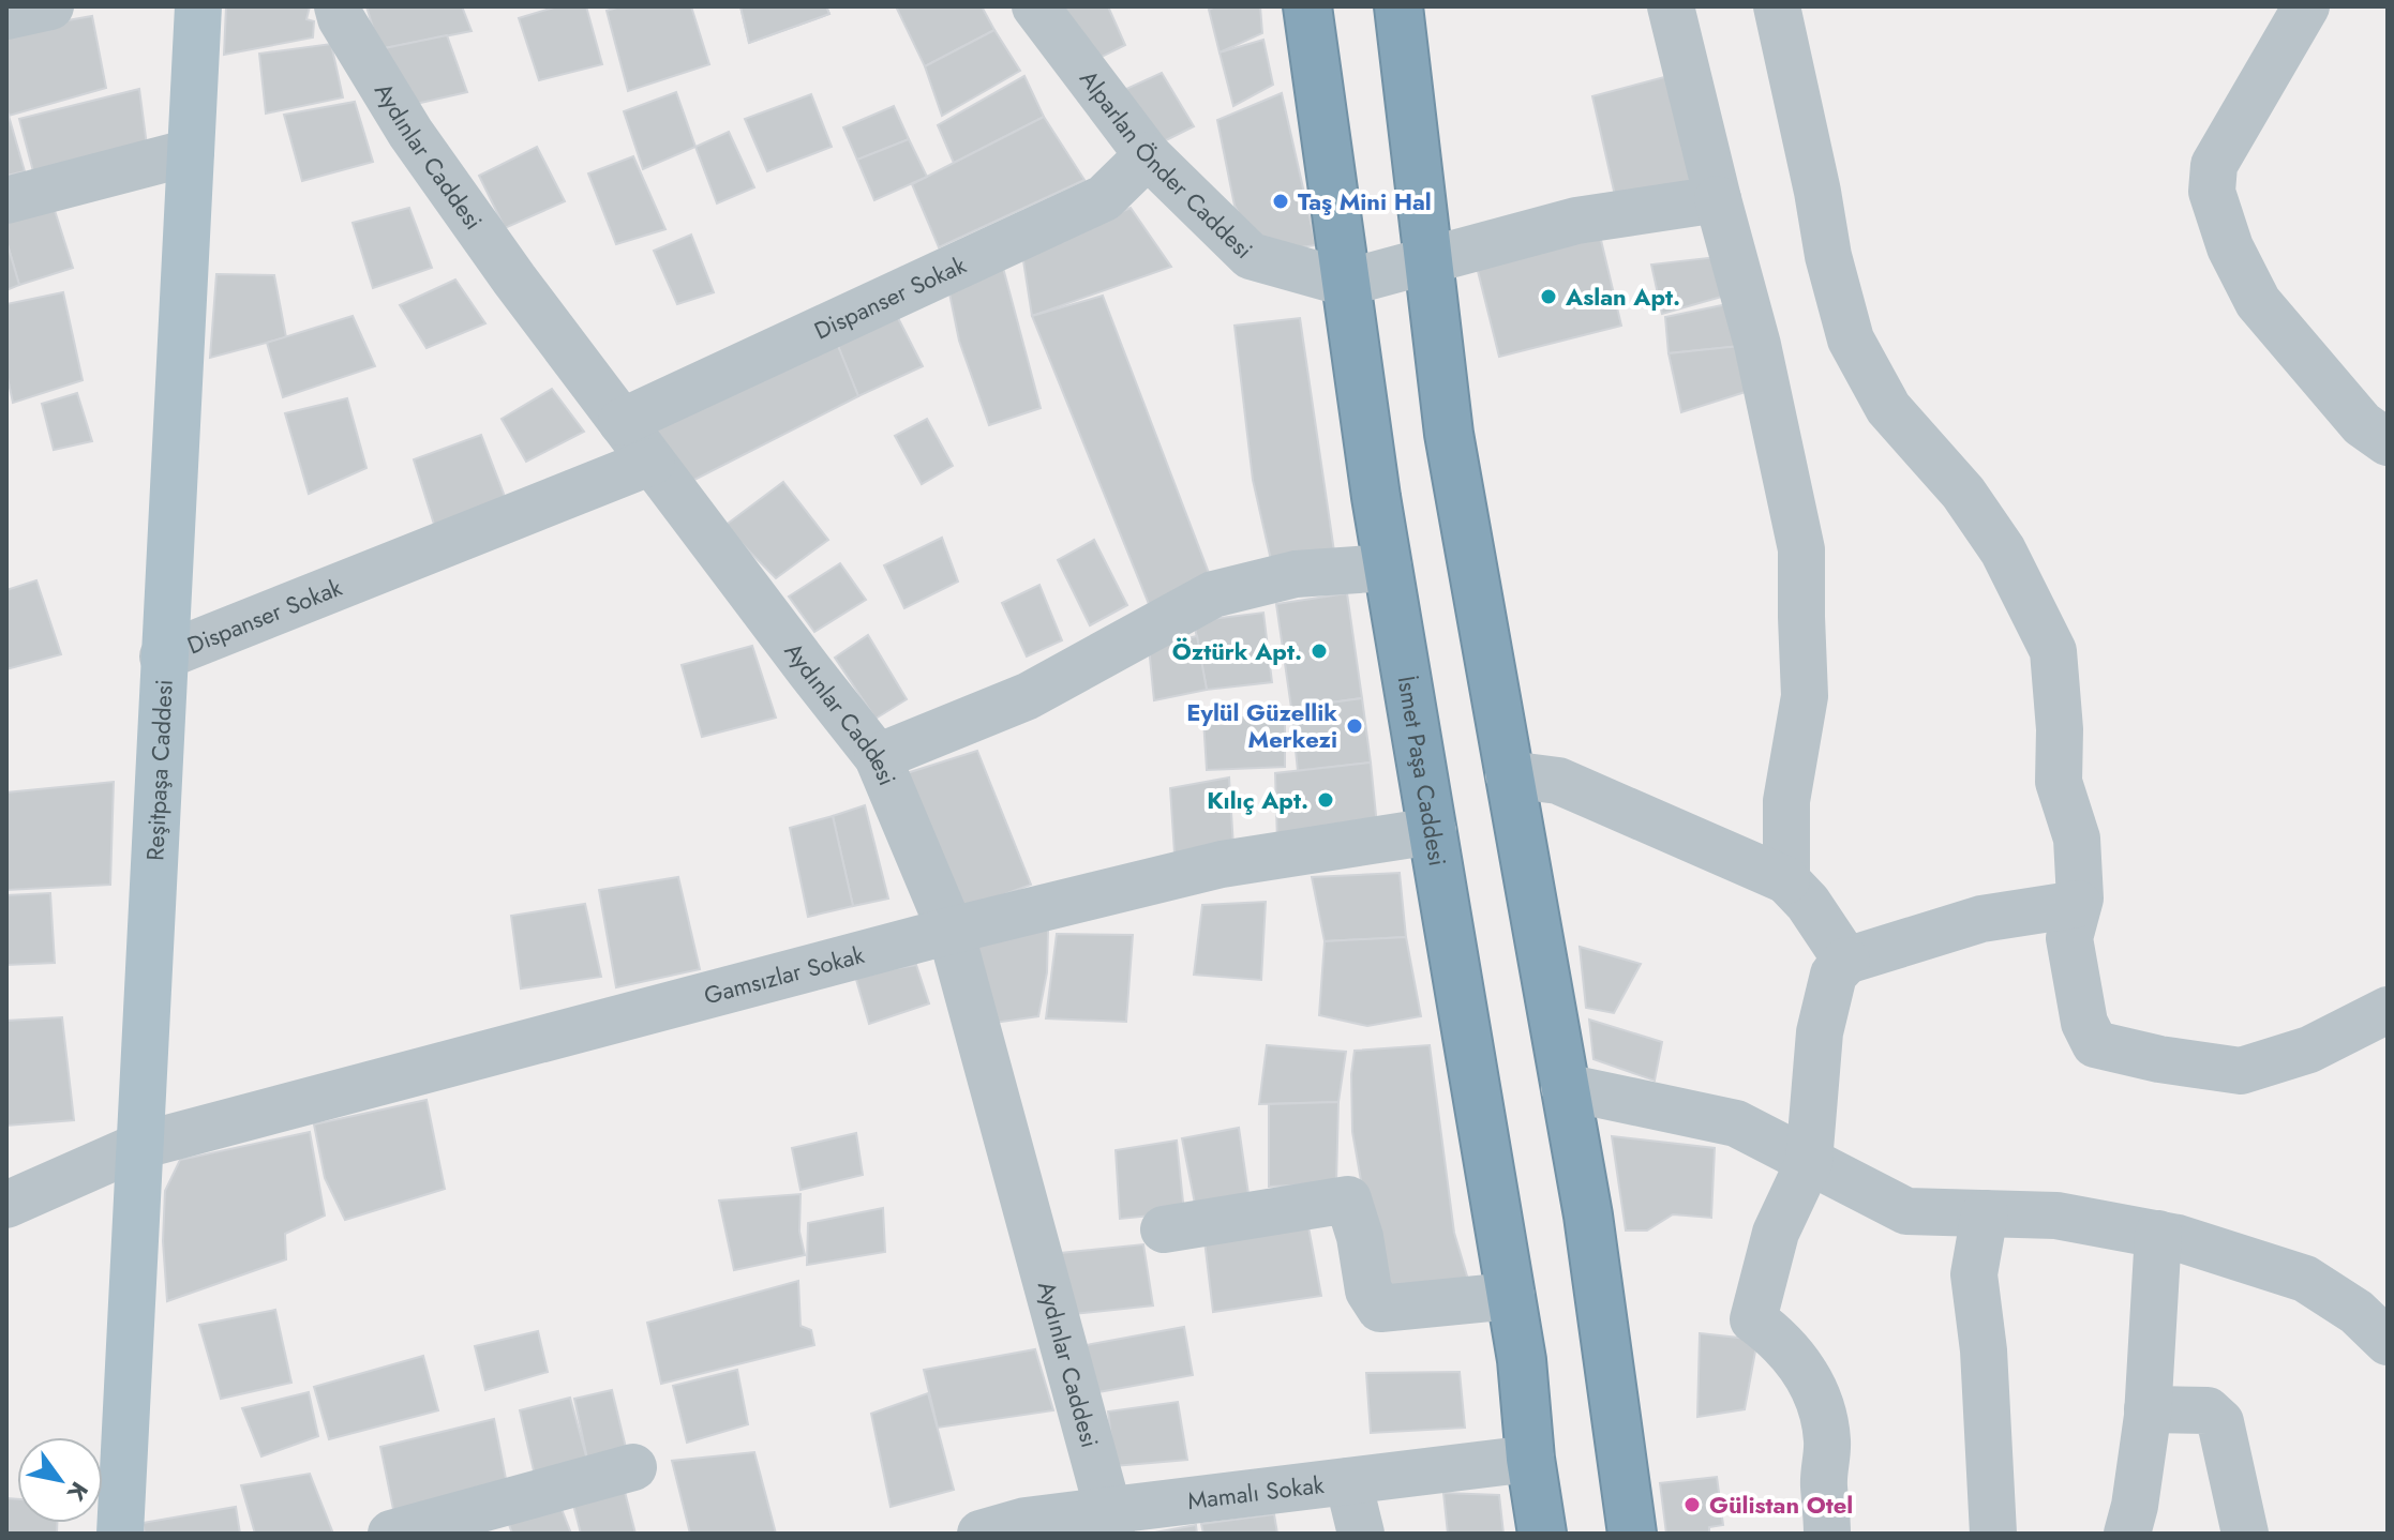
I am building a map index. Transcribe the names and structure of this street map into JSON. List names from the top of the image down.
{
  "streets": {
    "highway": ["İsmet Paşa Caddesi"],
    "main road": ["Reşitpaşa Caddesi"],
    "street": [
      "Aydınlar Caddesi",
      "Alparlan Önder Caddesi",
      "Dispanser Sokak",
      "Gamsızlar Sokak",
      "Mamalı Sokak"
    ]
  },
  "crossings": [
    ["Aydınlar Caddesi", "Dispanser Sokak"],
    ["Aydınlar Caddesi", "Gamsızlar Sokak"],
    ["Aydınlar Caddesi", "Mamalı Sokak"],
    ["Alparlan Önder Caddesi", "Dispanser Sokak"],
    ["Alparlan Önder Caddesi", "İsmet Paşa Caddesi"],
    ["Dispanser Sokak", "Reşitpaşa Caddesi"],
    ["Reşitpaşa Caddesi", "Gamsızlar Sokak"],
    ["İsmet Paşa Caddesi", "Gamsızlar Sokak"],
    ["İsmet Paşa Caddesi", "Mamalı Sokak"]
  ],
  "places": [
    "Taş Mini Hal",
    "Aslan Apt.",
    "Öztürk Apt.",
    "Eylül Güzellik Merkezi",
    "Kılıç Apt.",
    "Gülistan Otel"
  ],
  "north": "bottom right"
}
